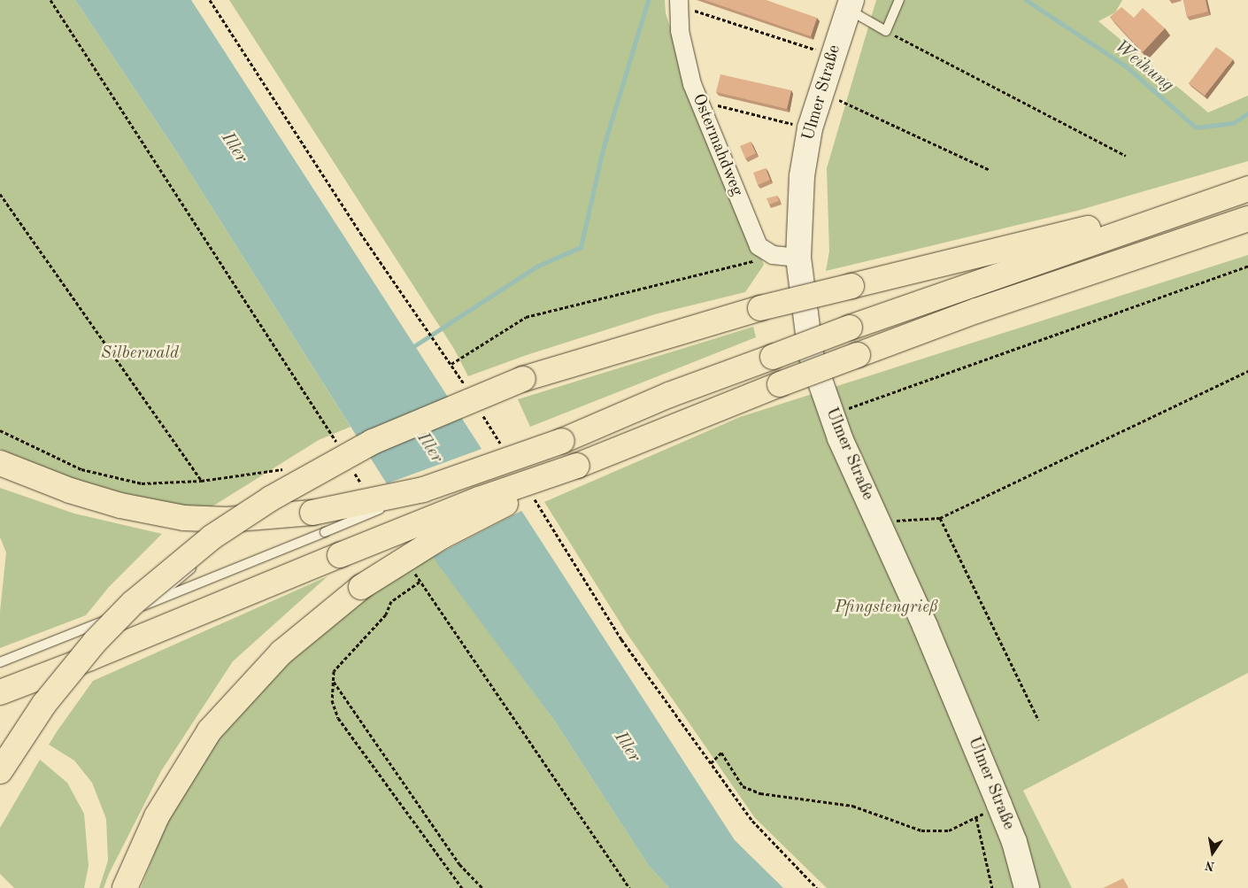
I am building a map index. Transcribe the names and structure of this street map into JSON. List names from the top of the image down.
{
  "streets": {
    "main road": ["Ulmer Straße"],
    "street": ["Ostermahdweg"]
  },
  "water": ["Weihung", "Iller"],
  "parks": ["Silberwald", "Pfingstengrieß"],
  "north": "bottom"
}
